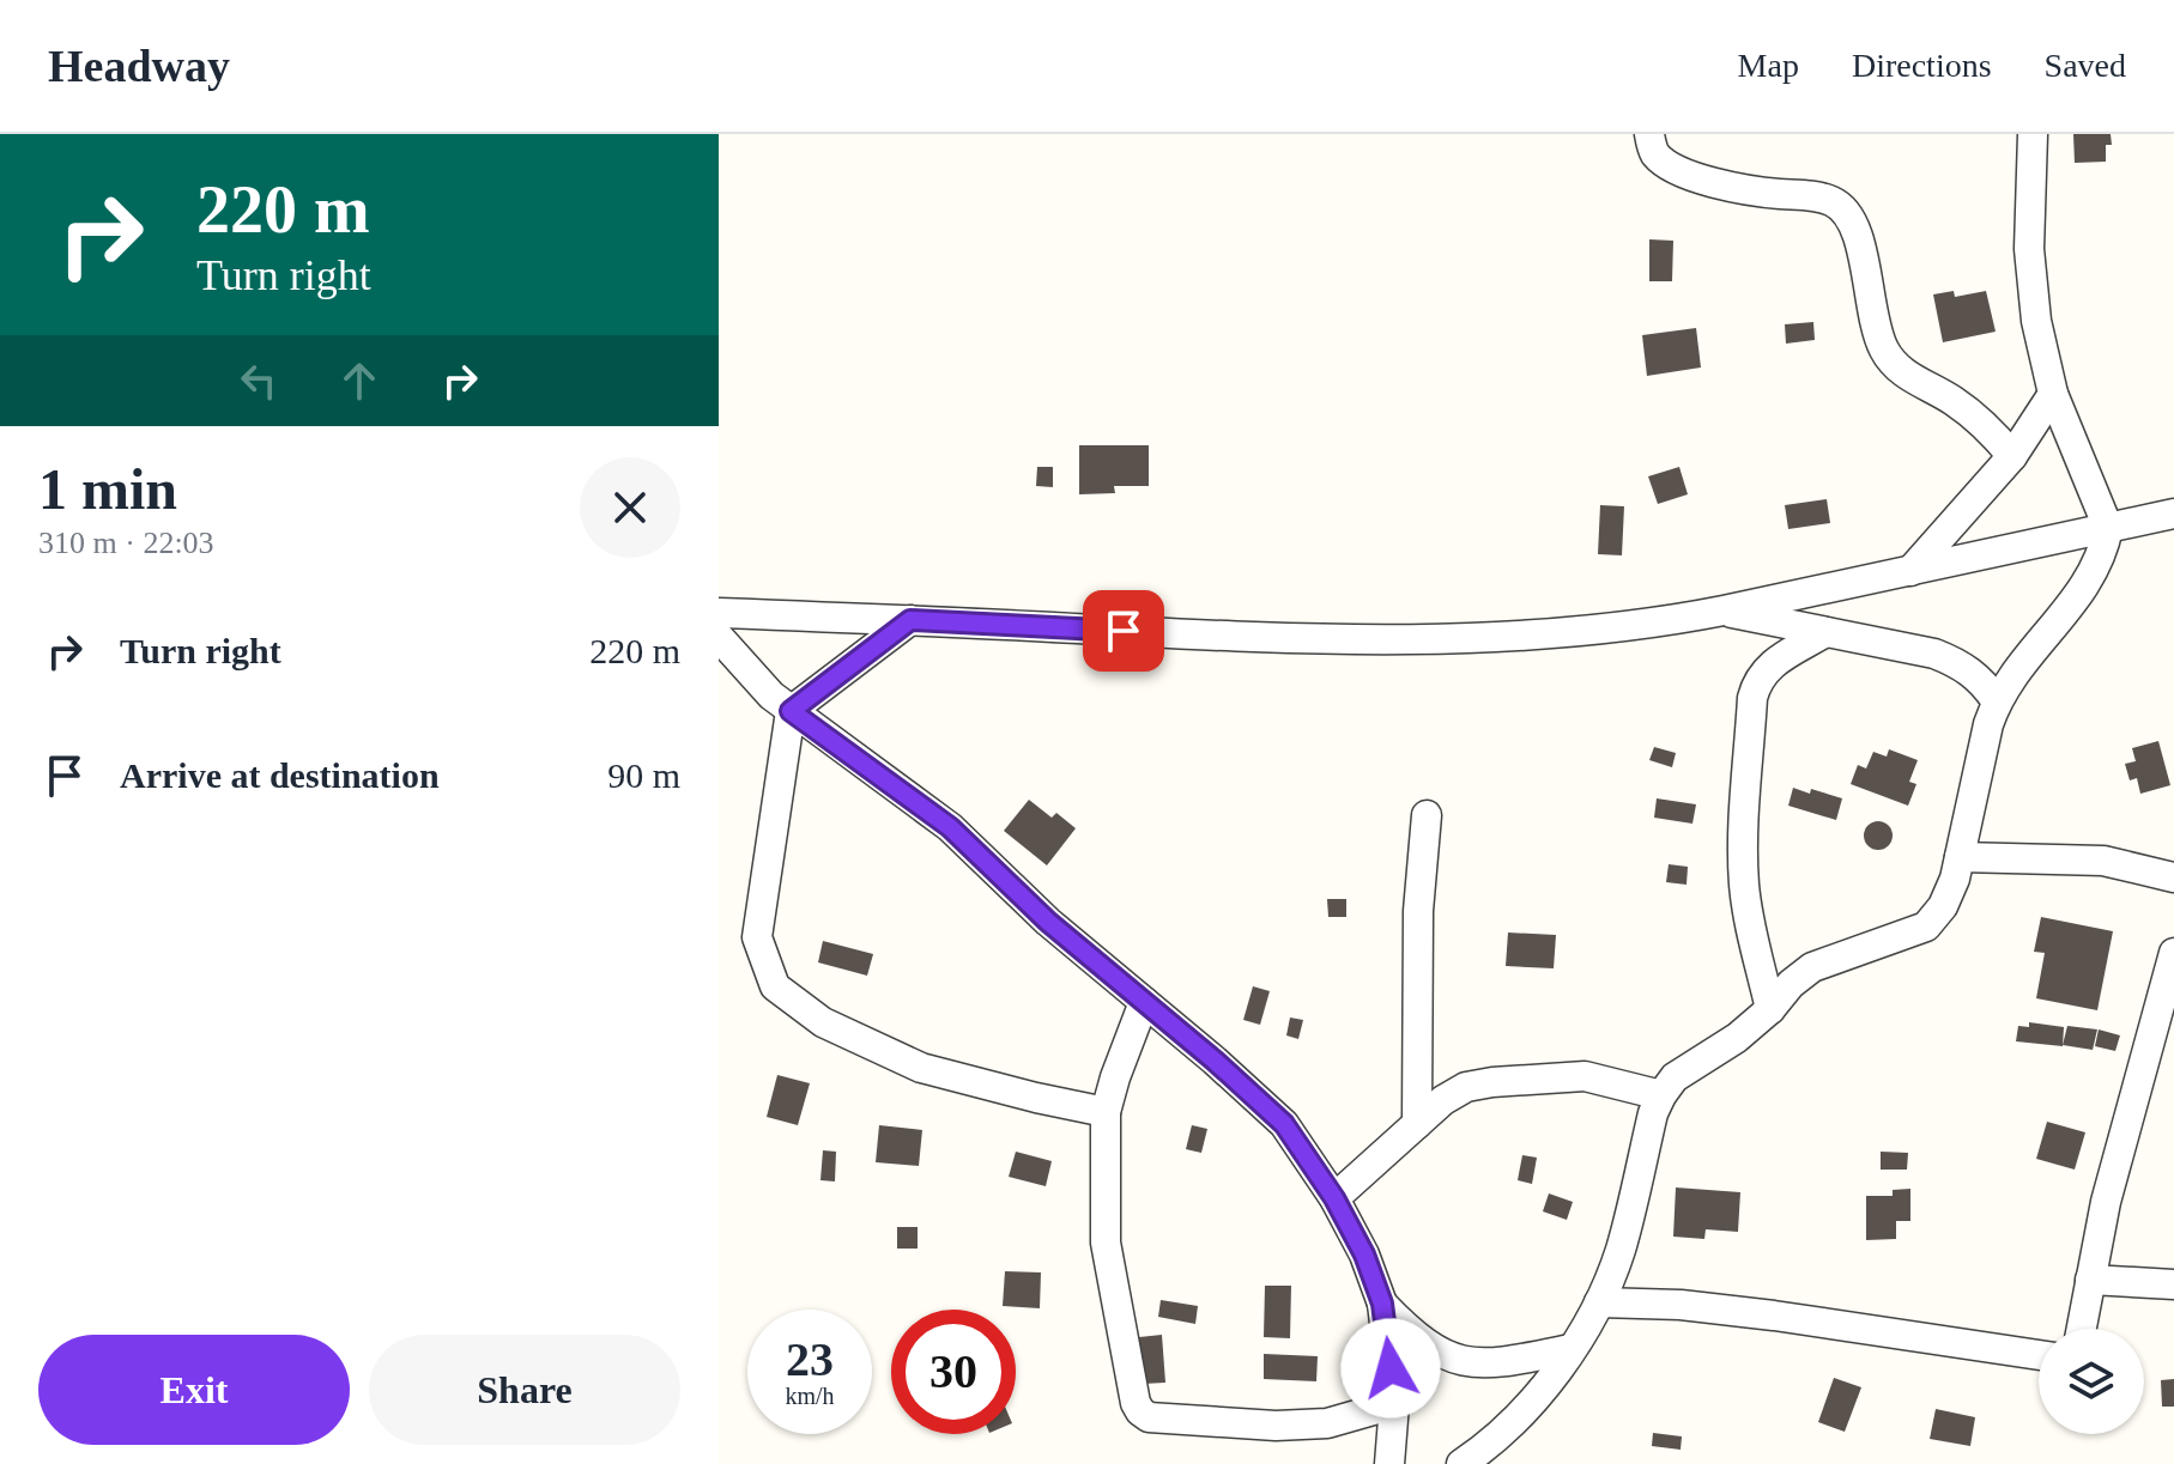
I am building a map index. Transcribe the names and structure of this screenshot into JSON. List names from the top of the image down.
{
  "page": {
    "header": "Headway",
    "nav": ["Map", "Directions", "Saved"],
    "turn": ["220 m", "Turn right"],
    "heading": ["1 min", "310 m · 22:03"],
    "list": [
      {
        "name": "Turn right",
        "value": "220 m"
      },
      {
        "name": "Arrive at destination",
        "value": "90 m"
      }
    ],
    "speed": "23 km/h",
    "limit": "30",
    "buttons": ["Exit", "Share"]
  }
}
